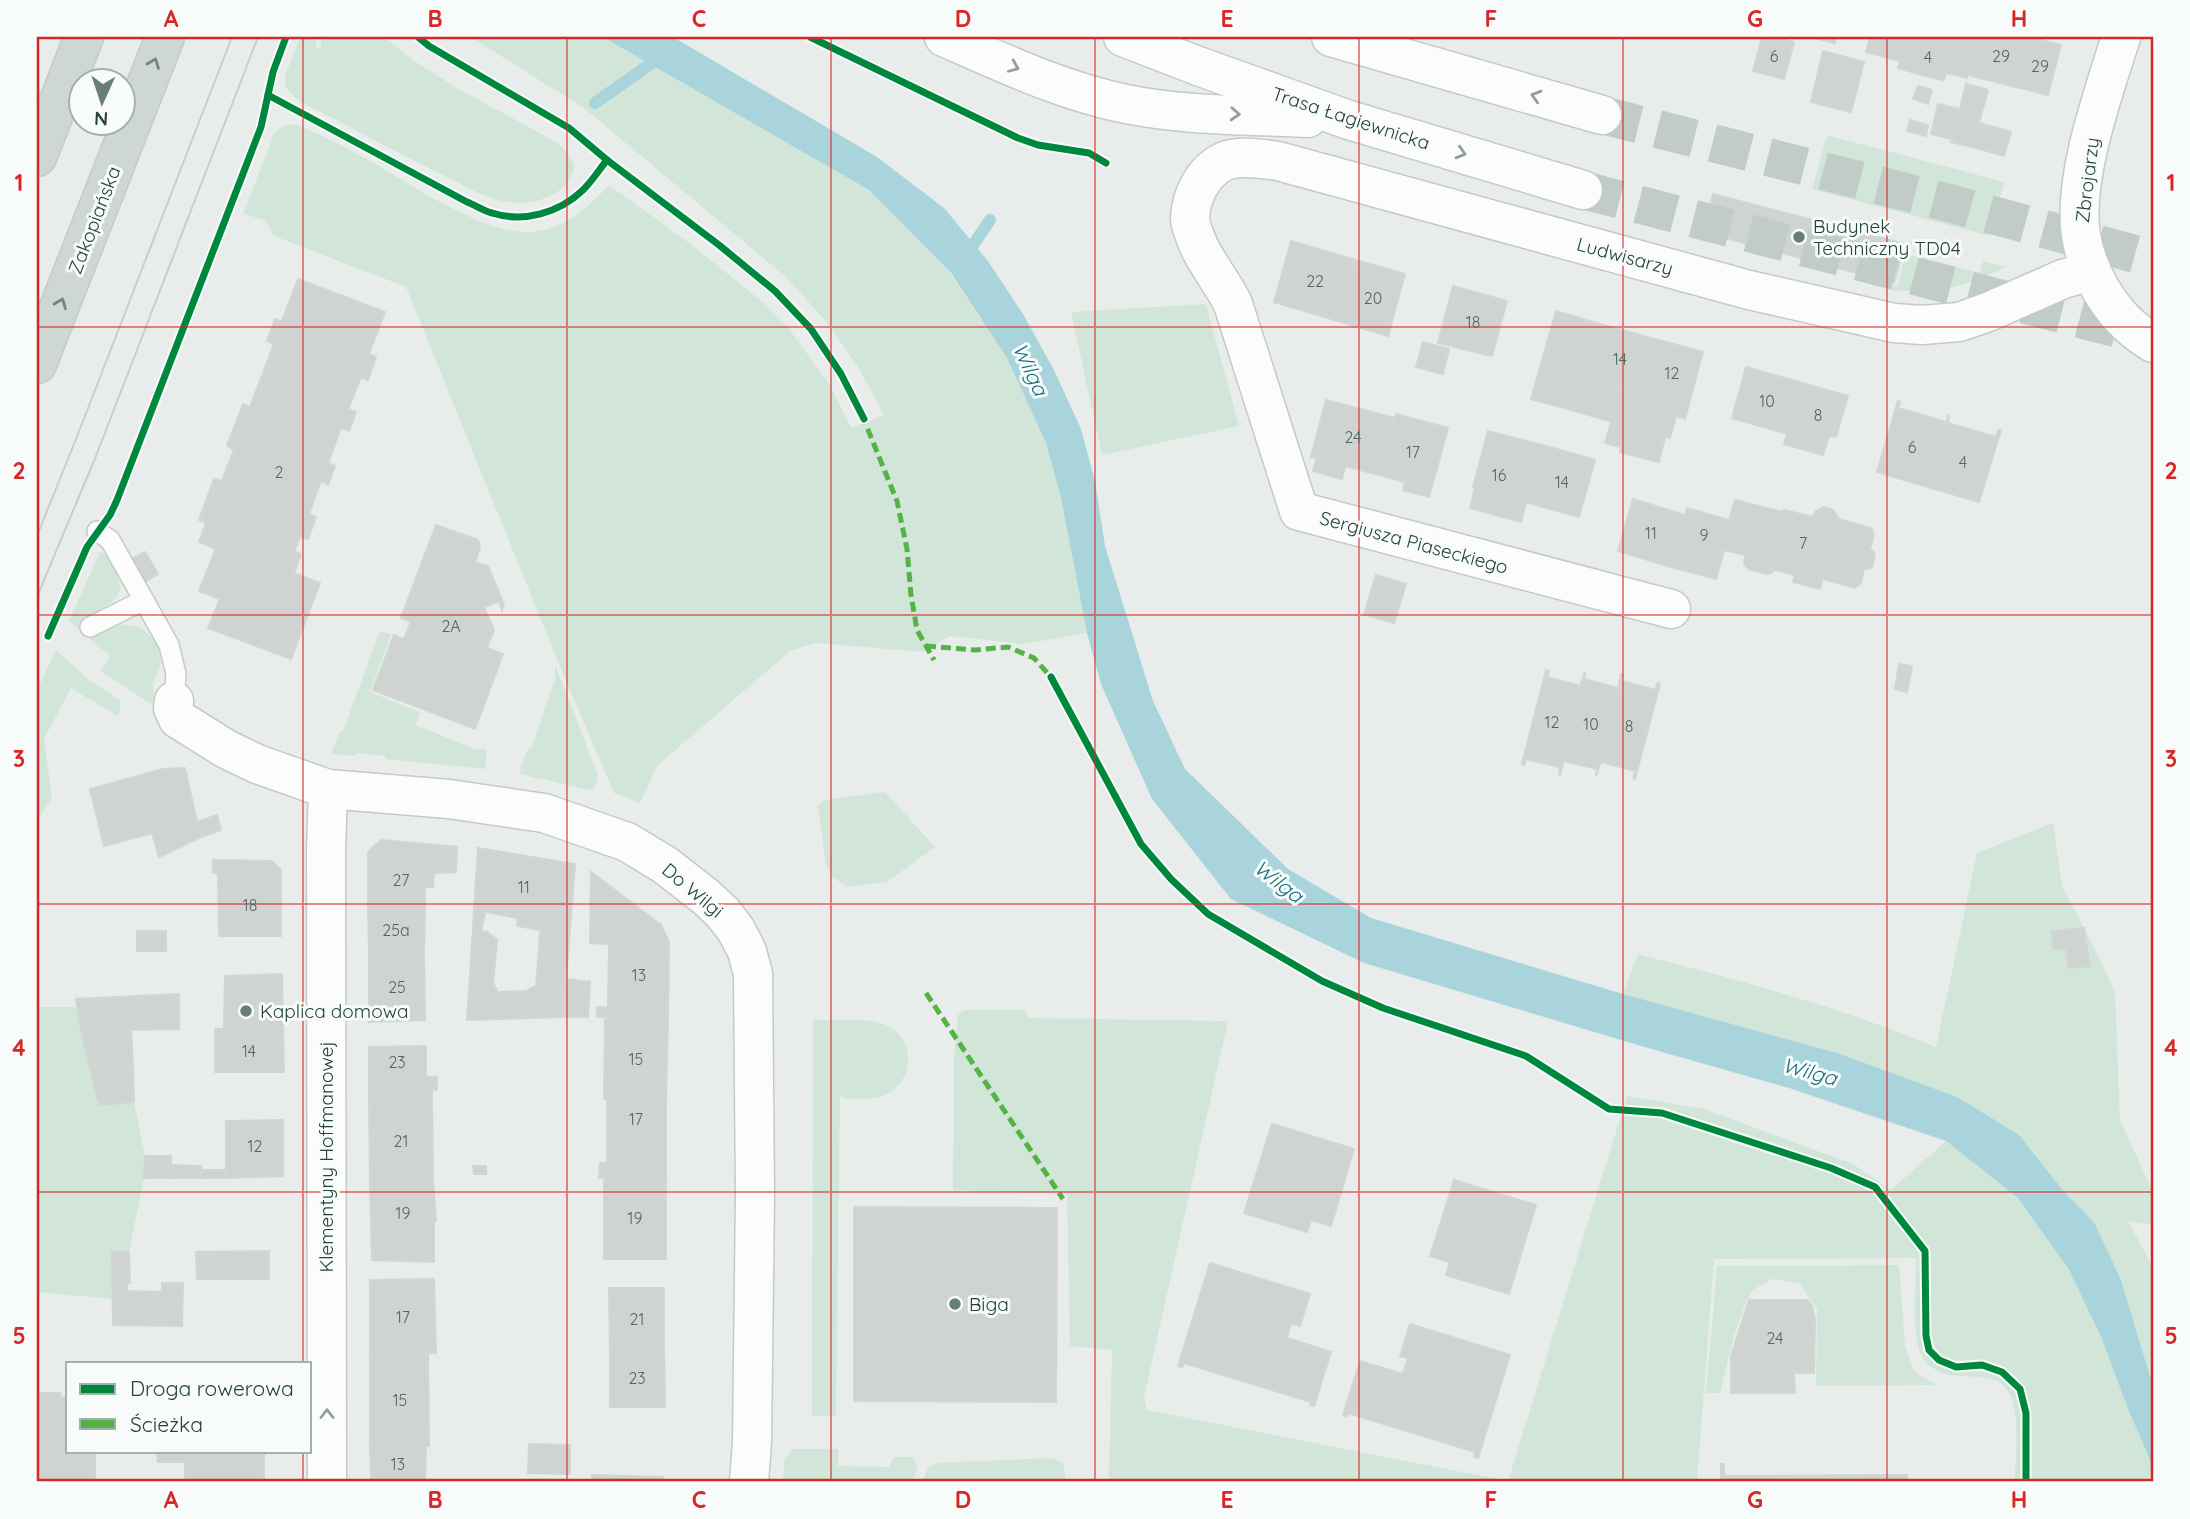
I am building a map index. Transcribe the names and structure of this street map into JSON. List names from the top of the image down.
{
  "streets": {
    "main road": ["Zakopiańska"],
    "street": [
      "Trasa Łagiewnicka",
      "Zbrojarzy",
      "Ludwisarzy",
      "Sergiusza Piaseckiego",
      "Do Wilgi",
      "Klementyny Hoffmanowej"
    ]
  },
  "crossings": [
    ["Zbrojarzy", "Ludwisarzy"],
    ["Ludwisarzy", "Sergiusza Piaseckiego"],
    ["Do Wilgi", "Klementyny Hoffmanowej"]
  ],
  "one_way": ["Klementyny Hoffmanowej"],
  "water": ["Wilga"],
  "places": ["Budynek Techniczny TD04", "Kaplica domowa", "Biga"],
  "house_numbers": [
    "6",
    "29",
    "4",
    "29",
    "22",
    "20",
    "18",
    "14",
    "12",
    "10",
    "8",
    "24",
    "6",
    "17",
    "4",
    "2",
    "16",
    "14",
    "11",
    "9",
    "7",
    "2A",
    "12",
    "10",
    "8",
    "27",
    "11",
    "18",
    "25a",
    "13",
    "25",
    "14",
    "15",
    "23",
    "17",
    "21",
    "12",
    "19",
    "19",
    "17",
    "21",
    "24",
    "23",
    "15",
    "13"
  ],
  "legend": ["Droga rowerowa", "Ścieżka"],
  "north": "bottom",
  "grid": {
    "columns": [
      "A",
      "B",
      "C",
      "D",
      "E",
      "F",
      "G",
      "H"
    ],
    "rows": [
      "1",
      "2",
      "3",
      "4",
      "5"
    ]
  }
}
